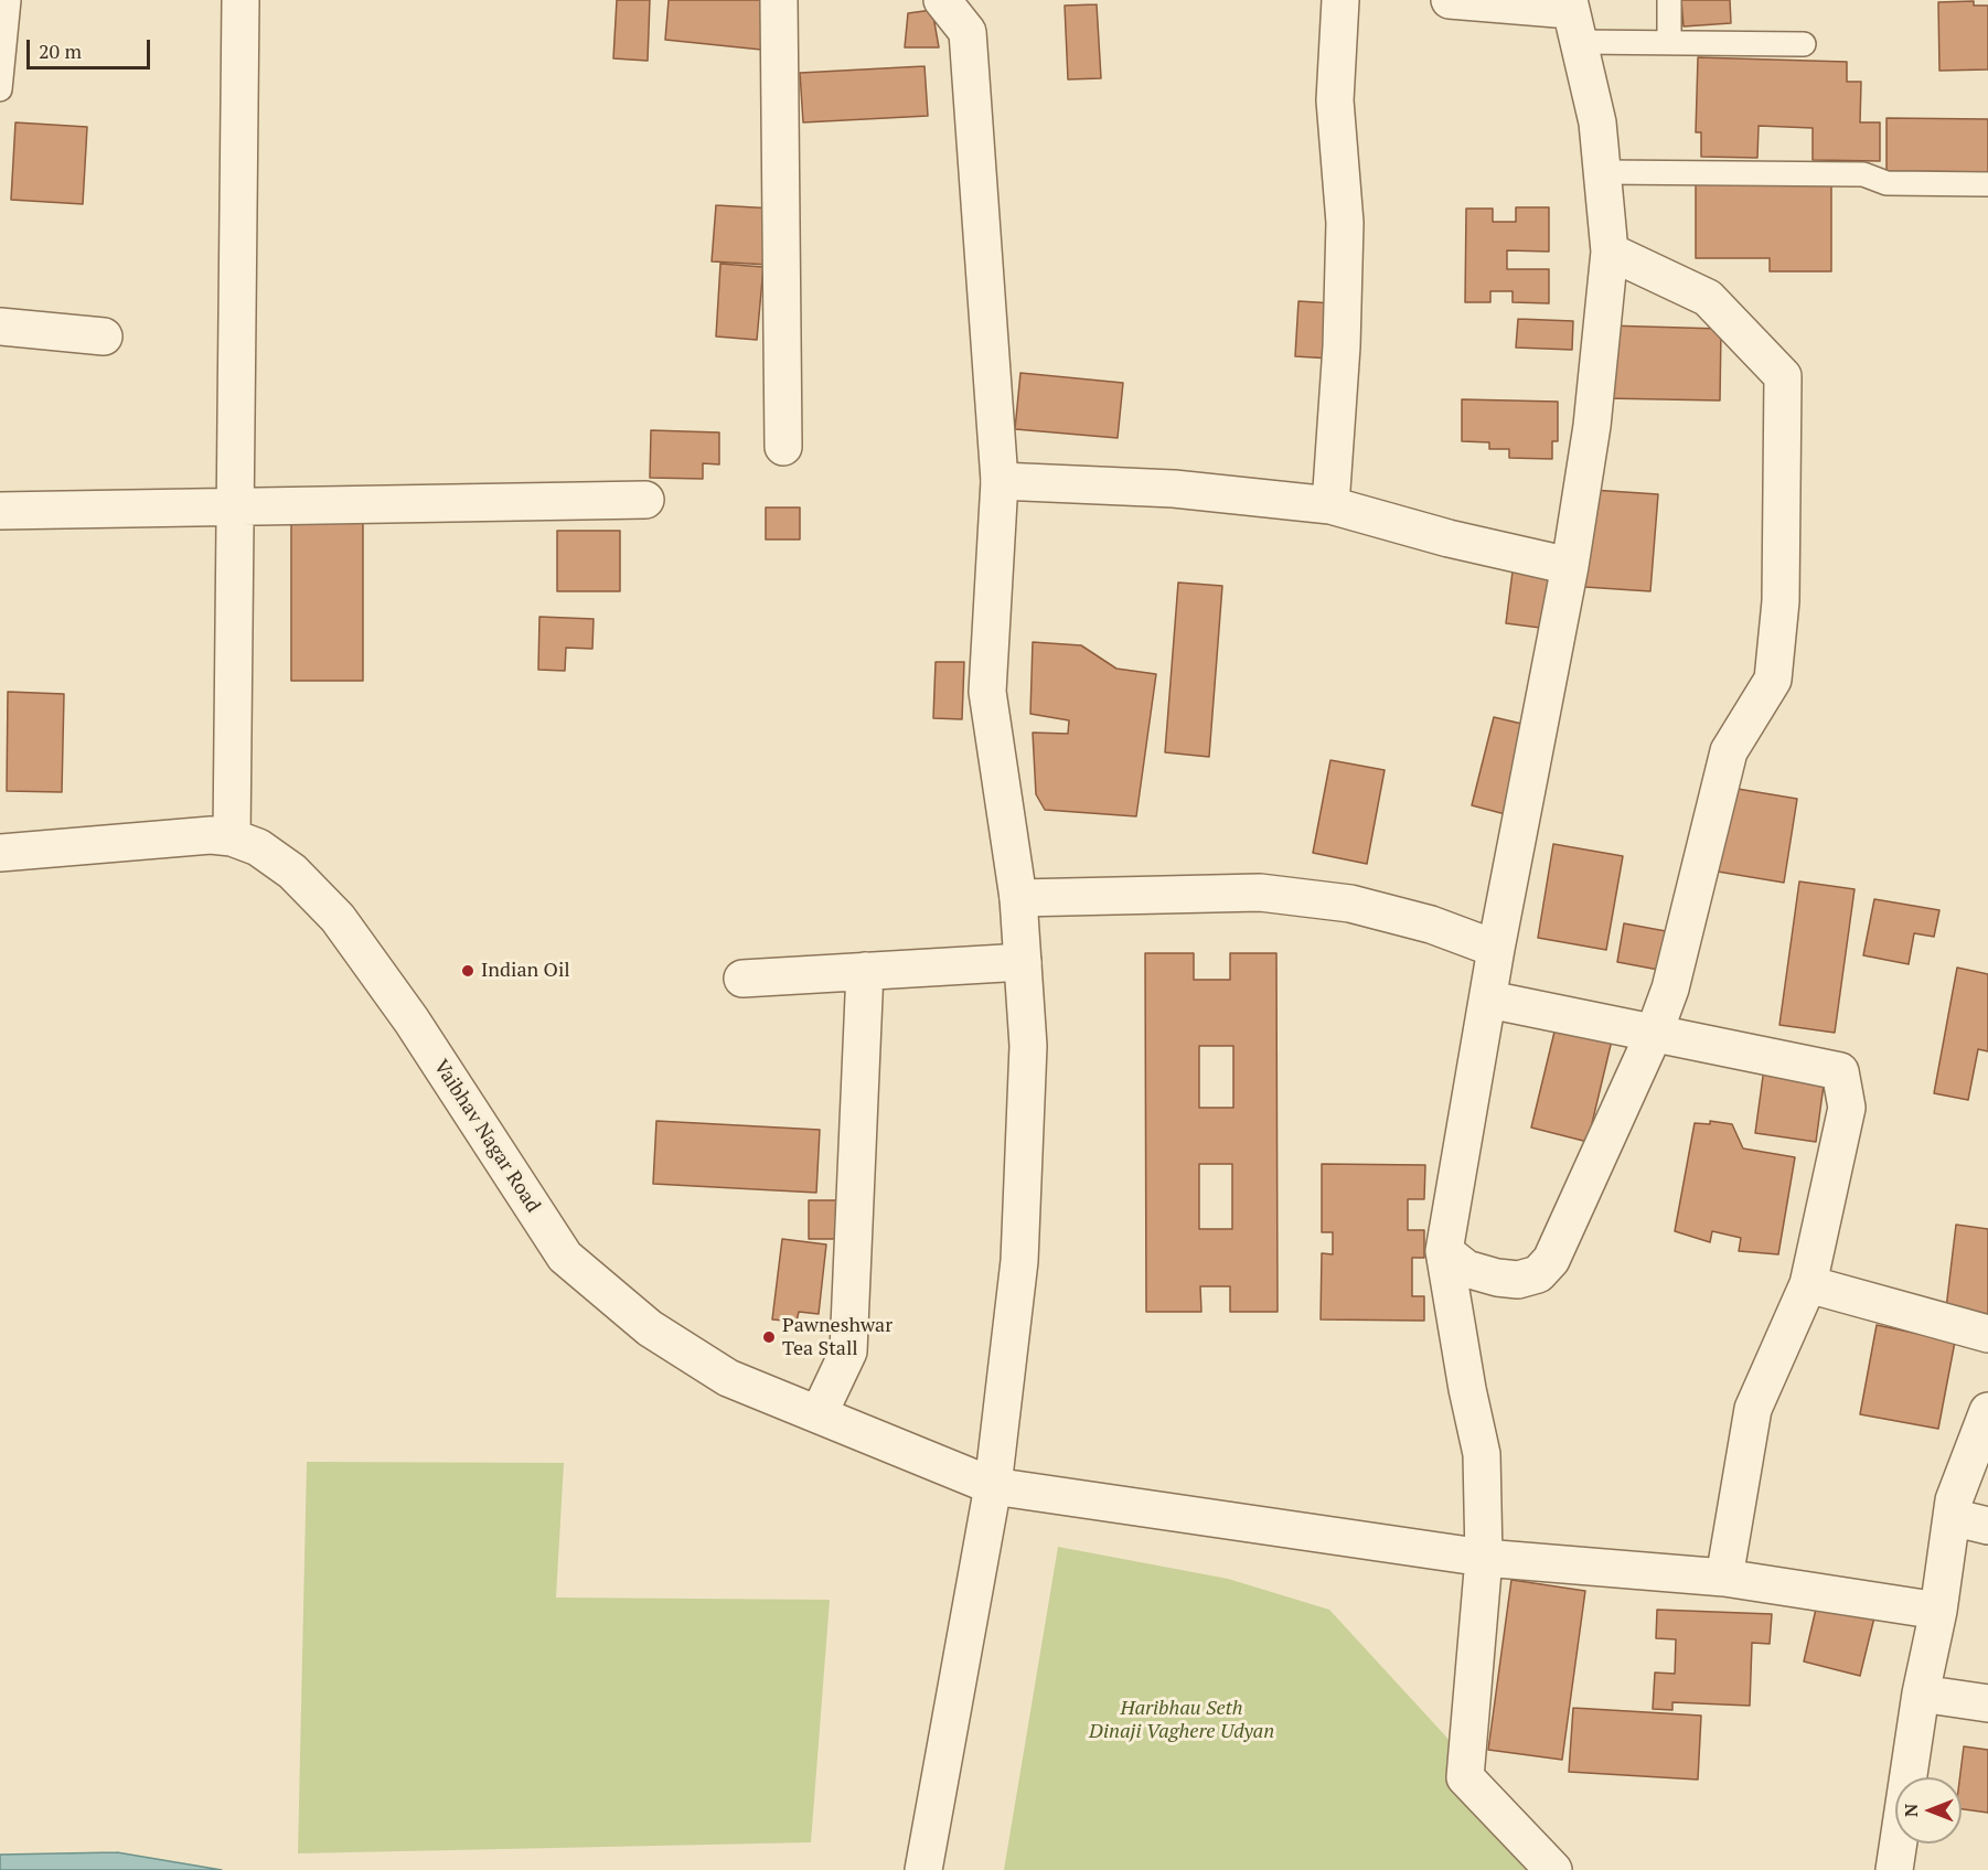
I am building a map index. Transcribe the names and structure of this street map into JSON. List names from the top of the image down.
{
  "streets": {
    "street": ["Vaibhav Nagar Road"]
  },
  "parks": ["Haribhau Seth Dinaji Vaghere Udyan"],
  "places": ["Indian Oil", "Pawneshwar Tea Stall"],
  "scale_bar": "20 m",
  "north": "left"
}
